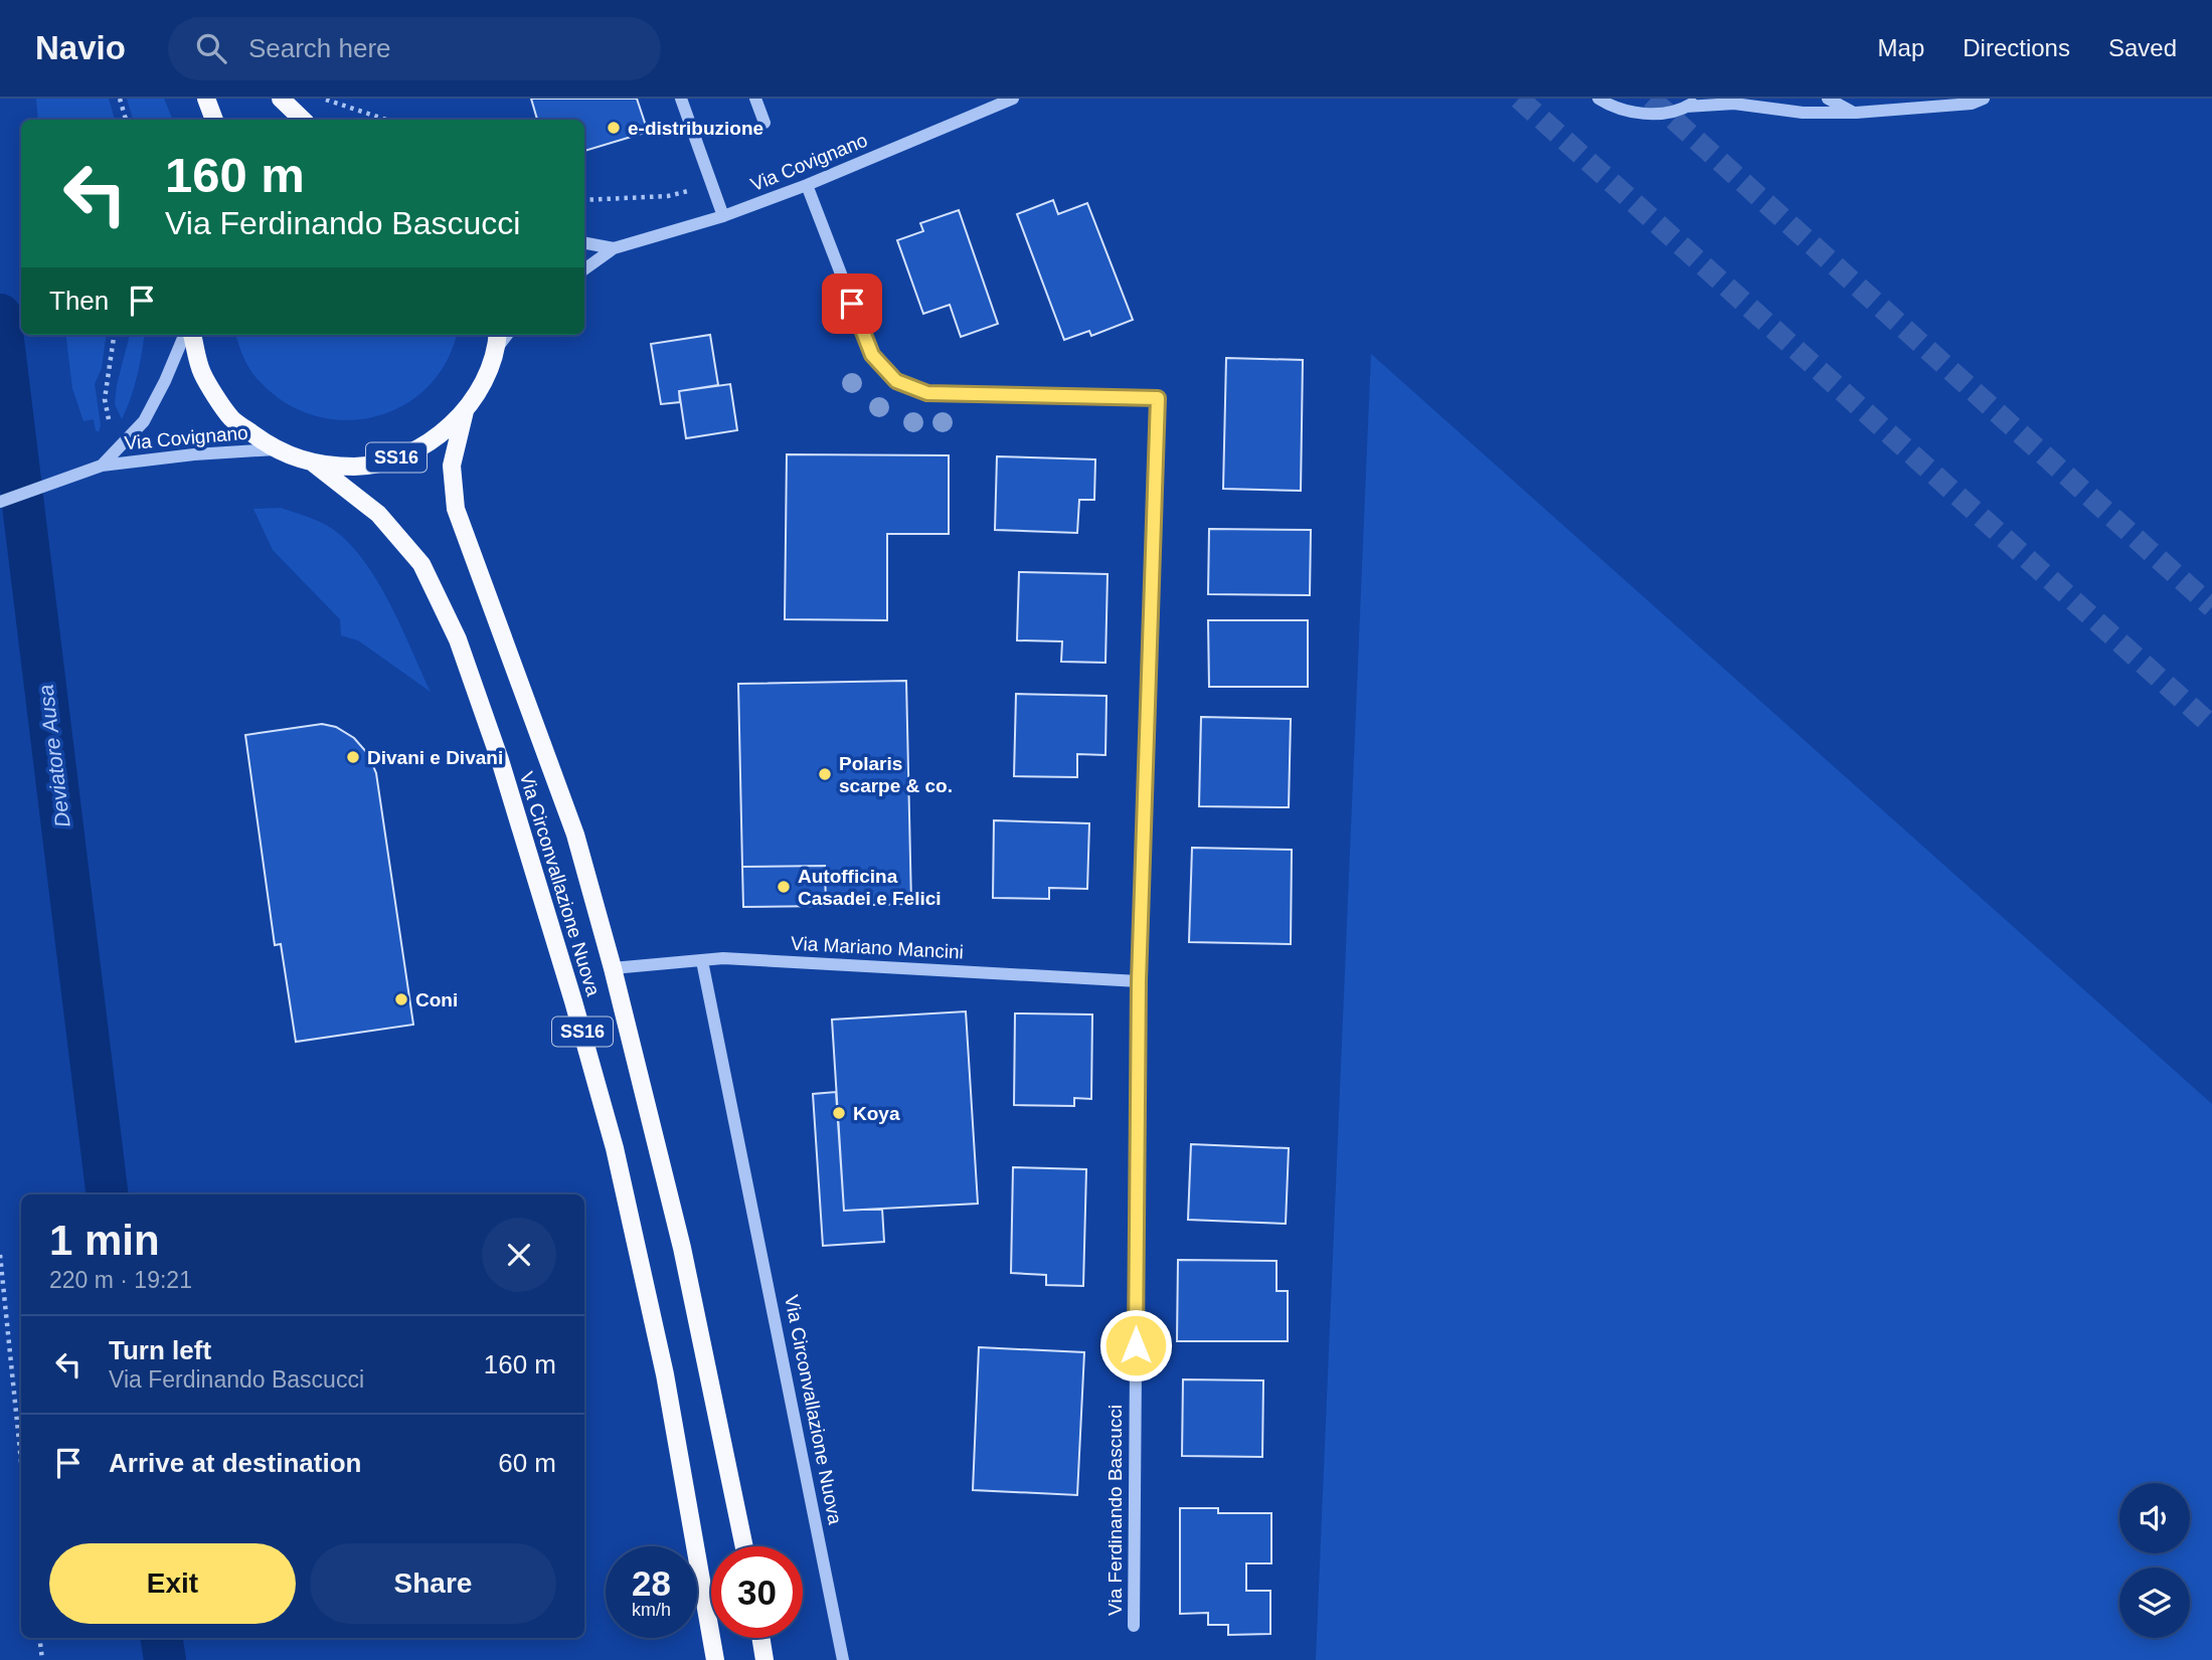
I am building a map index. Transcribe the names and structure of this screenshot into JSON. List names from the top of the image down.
{
  "streets": {
    "main road": ["SS16", "Via Circonvallazione Nuova"],
    "street": ["Via Covignano", "Via Mariano Mancini", "Via Ferdinando Bascucci"]
  },
  "crossings": [
    ["Via Covignano", "Via Circonvallazione Nuova"],
    ["Via Covignano", "Via Ferdinando Bascucci"],
    ["Via Circonvallazione Nuova", "Via Mariano Mancini"],
    ["Via Mariano Mancini", "Via Ferdinando Bascucci"]
  ],
  "water": ["Deviatore Ausa"],
  "places": [
    "e-distribuzione",
    "Divani e Divani",
    "Polaris scarpe & co.",
    "Autofficina Casadei e Felici",
    "Coni",
    "Koya"
  ],
  "page": {
    "header": "Navio",
    "search": "Search here",
    "nav": ["Map", "Directions", "Saved"],
    "turn": ["160 m", "Via Ferdinando Bascucci"],
    "then": "Then",
    "heading": ["1 min", "220 m · 19:21"],
    "list": [
      {
        "name": "Turn left",
        "note": "Via Ferdinando Bascucci",
        "value": "160 m"
      },
      {
        "name": "Arrive at destination",
        "value": "60 m"
      }
    ],
    "buttons": ["Exit", "Share"],
    "speed": "28 km/h",
    "limit": "30"
  }
}
